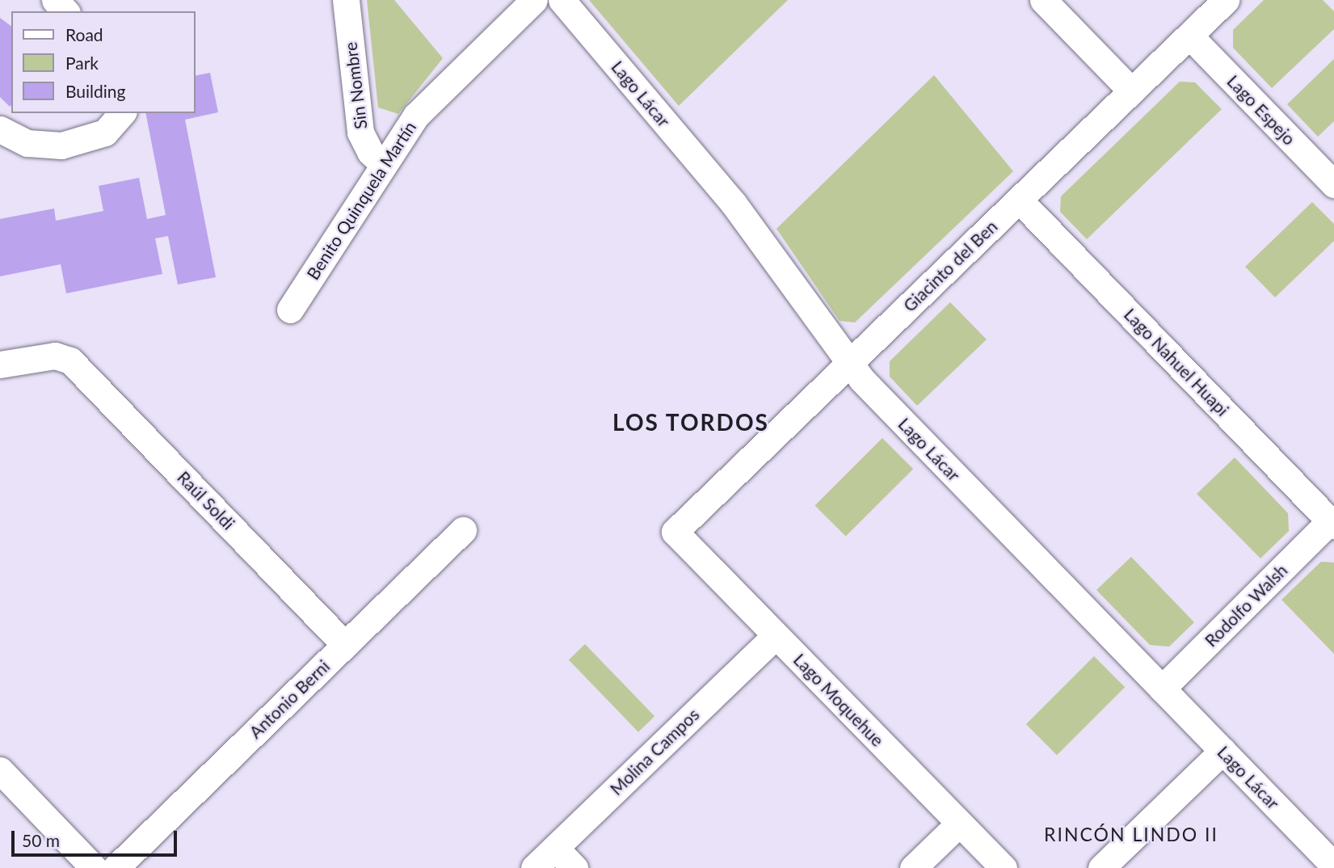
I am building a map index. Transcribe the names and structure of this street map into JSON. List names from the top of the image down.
{
  "streets": {
    "street": [
      "Sin Nombre",
      "Lago Lácar",
      "Lago Espejo",
      "Benito Quinquela Martín",
      "Giacinto del Ben",
      "Lago Nahuel Huapi",
      "Raúl Soldi",
      "Rodolfo Walsh",
      "Antonio Berni",
      "Lago Moquehue",
      "Molina Campos"
    ]
  },
  "crossings": [
    ["Sin Nombre", "Benito Quinquela Martín"],
    ["Lago Lácar", "Giacinto del Ben"],
    ["Lago Lácar", "Rodolfo Walsh"],
    ["Lago Espejo", "Giacinto del Ben"],
    ["Giacinto del Ben", "Lago Nahuel Huapi"],
    ["Giacinto del Ben", "Lago Moquehue"],
    ["Lago Nahuel Huapi", "Rodolfo Walsh"],
    ["Raúl Soldi", "Antonio Berni"],
    ["Lago Moquehue", "Molina Campos"]
  ],
  "districts": ["LOS TORDOS", "RINCÓN LINDO II"],
  "legend": ["Road", "Park", "Building"],
  "scale_bar": "50 m"
}
